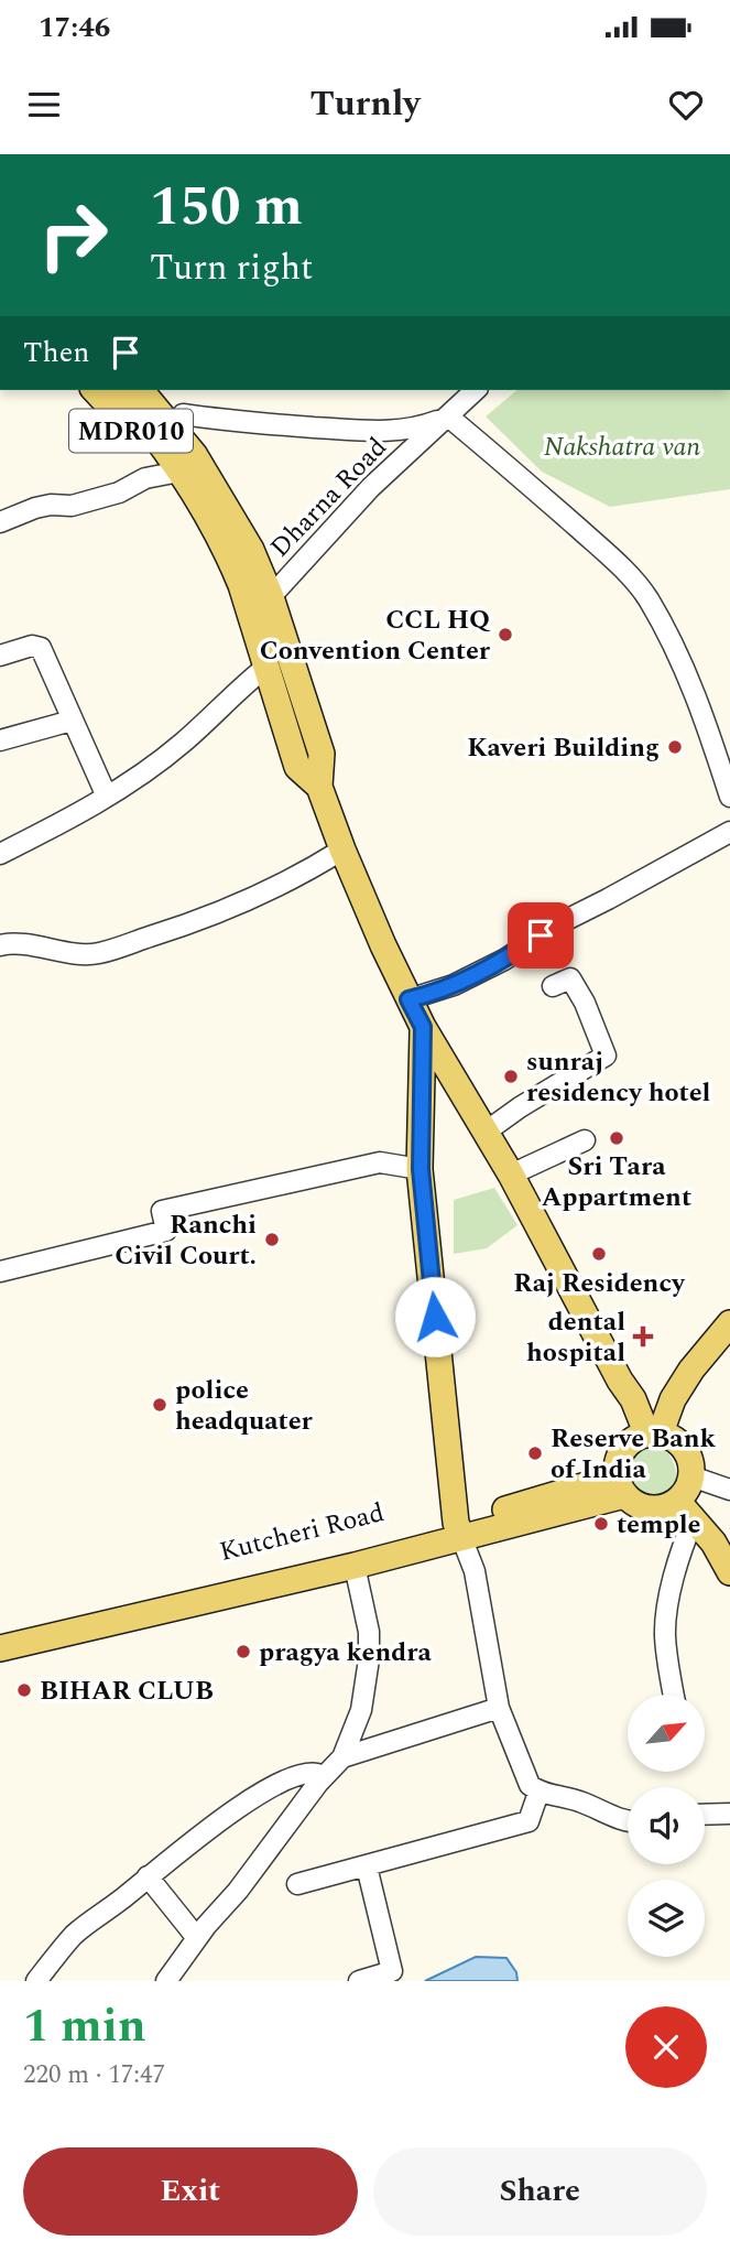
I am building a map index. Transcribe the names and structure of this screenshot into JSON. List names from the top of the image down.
{
  "streets": {
    "main road": ["MDR010", "Kutcheri Road"],
    "street": ["Dharna Road"]
  },
  "parks": ["Nakshatra van"],
  "places": {
    "other": [
      "CCL HQ Convention Center",
      "Kaveri Building",
      "sunraj residency hotel",
      "Sri Tara Appartment",
      "Ranchi Civil Court.",
      "Raj Residency",
      "police headquater",
      "Reserve Bank of India",
      "temple",
      "pragya kendra",
      "BIHAR CLUB"
    ],
    "health": ["dental hospital"]
  },
  "north": "top right",
  "page": {
    "status": "17:46",
    "header": "Turnly",
    "turn": ["150 m", "Turn right"],
    "then": "Then",
    "heading": ["1 min", "220 m · 17:47"],
    "buttons": ["Exit", "Share"]
  }
}
